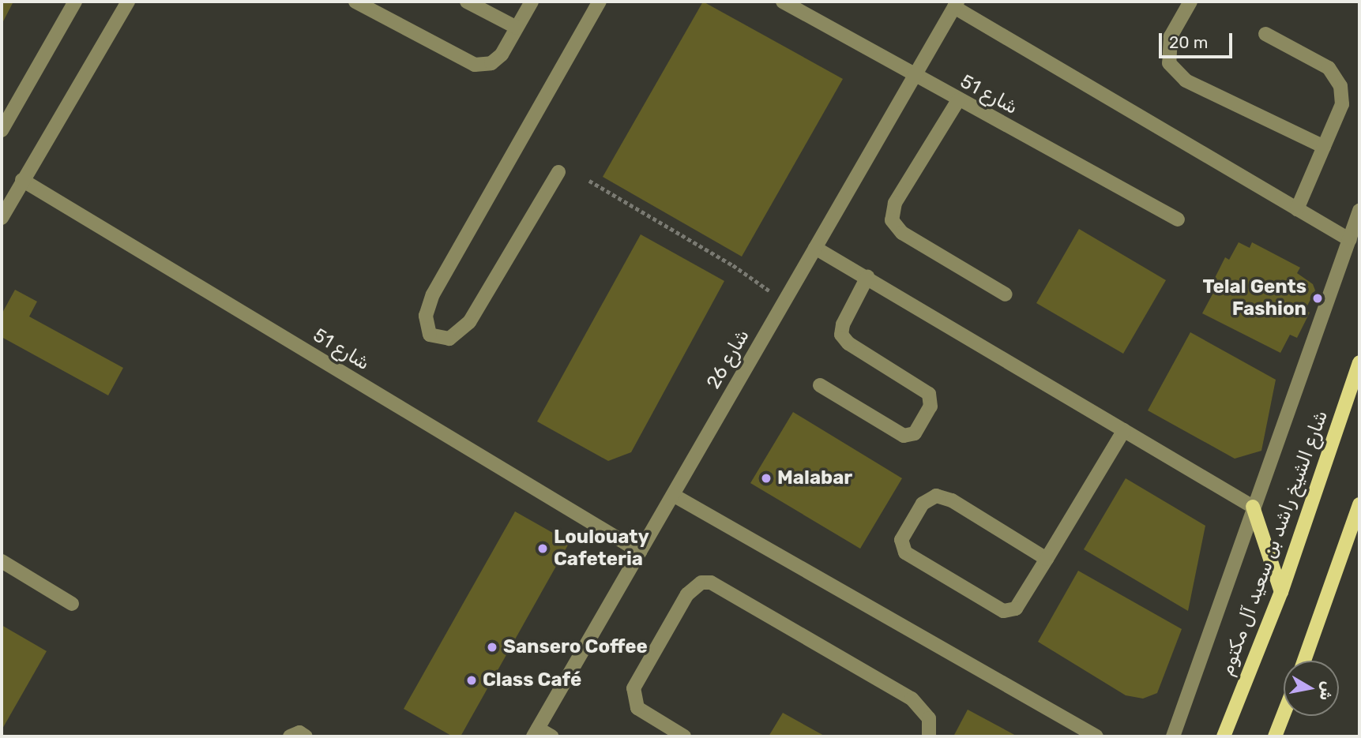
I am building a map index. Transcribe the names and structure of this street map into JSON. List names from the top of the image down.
{
  "streets": {
    "main road": ["شارع الشيخ راشد بن سعيد آل مكتوم"],
    "street": ["شارع 51", "شارع 26"]
  },
  "crossings": [
    ["شارع 51", "شارع 26"]
  ],
  "places": [
    "Telal Gents Fashion",
    "Malabar",
    "Loulouaty Cafeteria",
    "Sansero Coffee",
    "Class Café"
  ],
  "scale_bar": "20 m",
  "north": "right"
}
